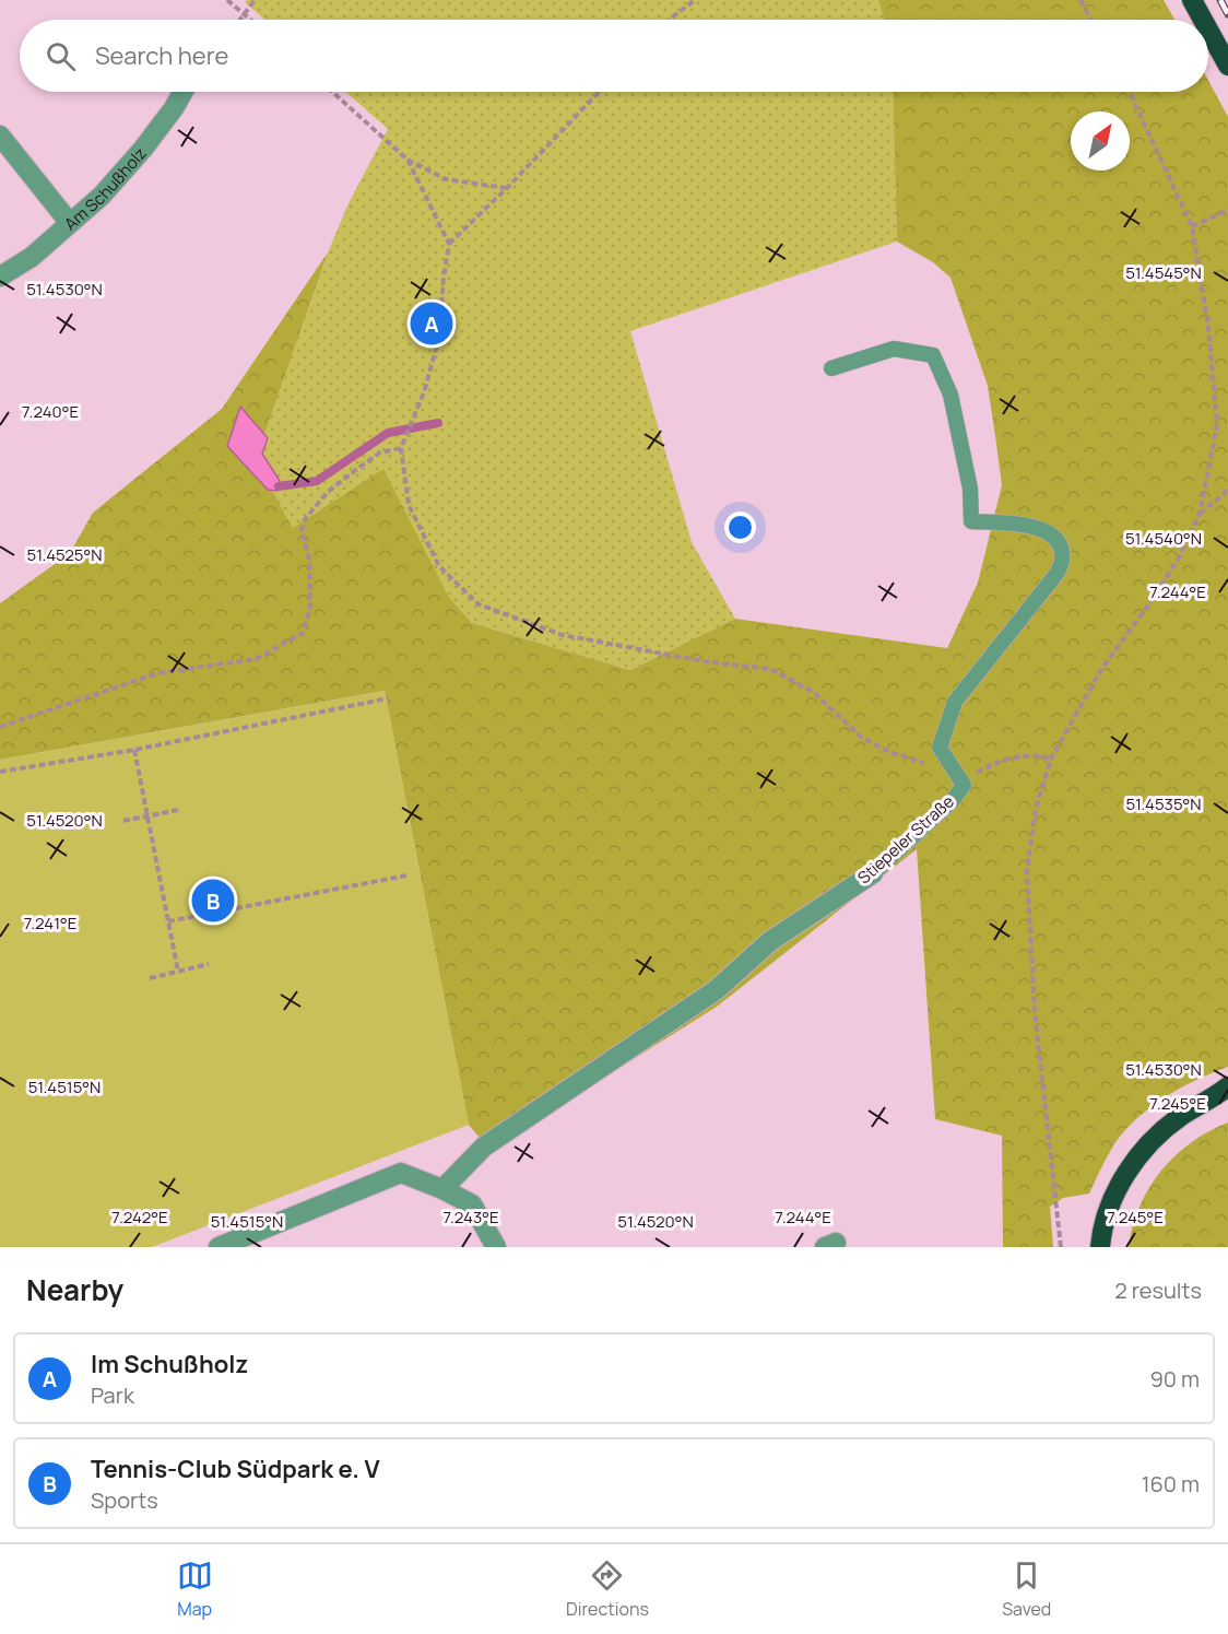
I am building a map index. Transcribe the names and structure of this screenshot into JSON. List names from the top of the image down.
{
  "streets": {
    "street": ["Am Schußholz", "Stiepeler Straße"]
  },
  "north": "top right",
  "page": {
    "search": "Search here",
    "pins": ["A", "B"],
    "heading": ["Nearby", "2 results"],
    "list": [
      {
        "mark": "A",
        "name": "Im Schußholz",
        "note": "Park",
        "value": "90 m"
      },
      {
        "mark": "B",
        "name": "Tennis-Club Südpark e. V",
        "note": "Sports",
        "value": "160 m"
      }
    ],
    "nav": ["Map", "Directions", "Saved"]
  },
  "coordinates": [
    "51.4545°N",
    "51.4530°N",
    "7.240°E",
    "51.4540°N",
    "51.4525°N",
    "7.244°E",
    "51.4535°N",
    "51.4520°N",
    "7.241°E",
    "51.4515°N",
    "7.245°E",
    "7.242°E",
    "7.243°E"
  ]
}
